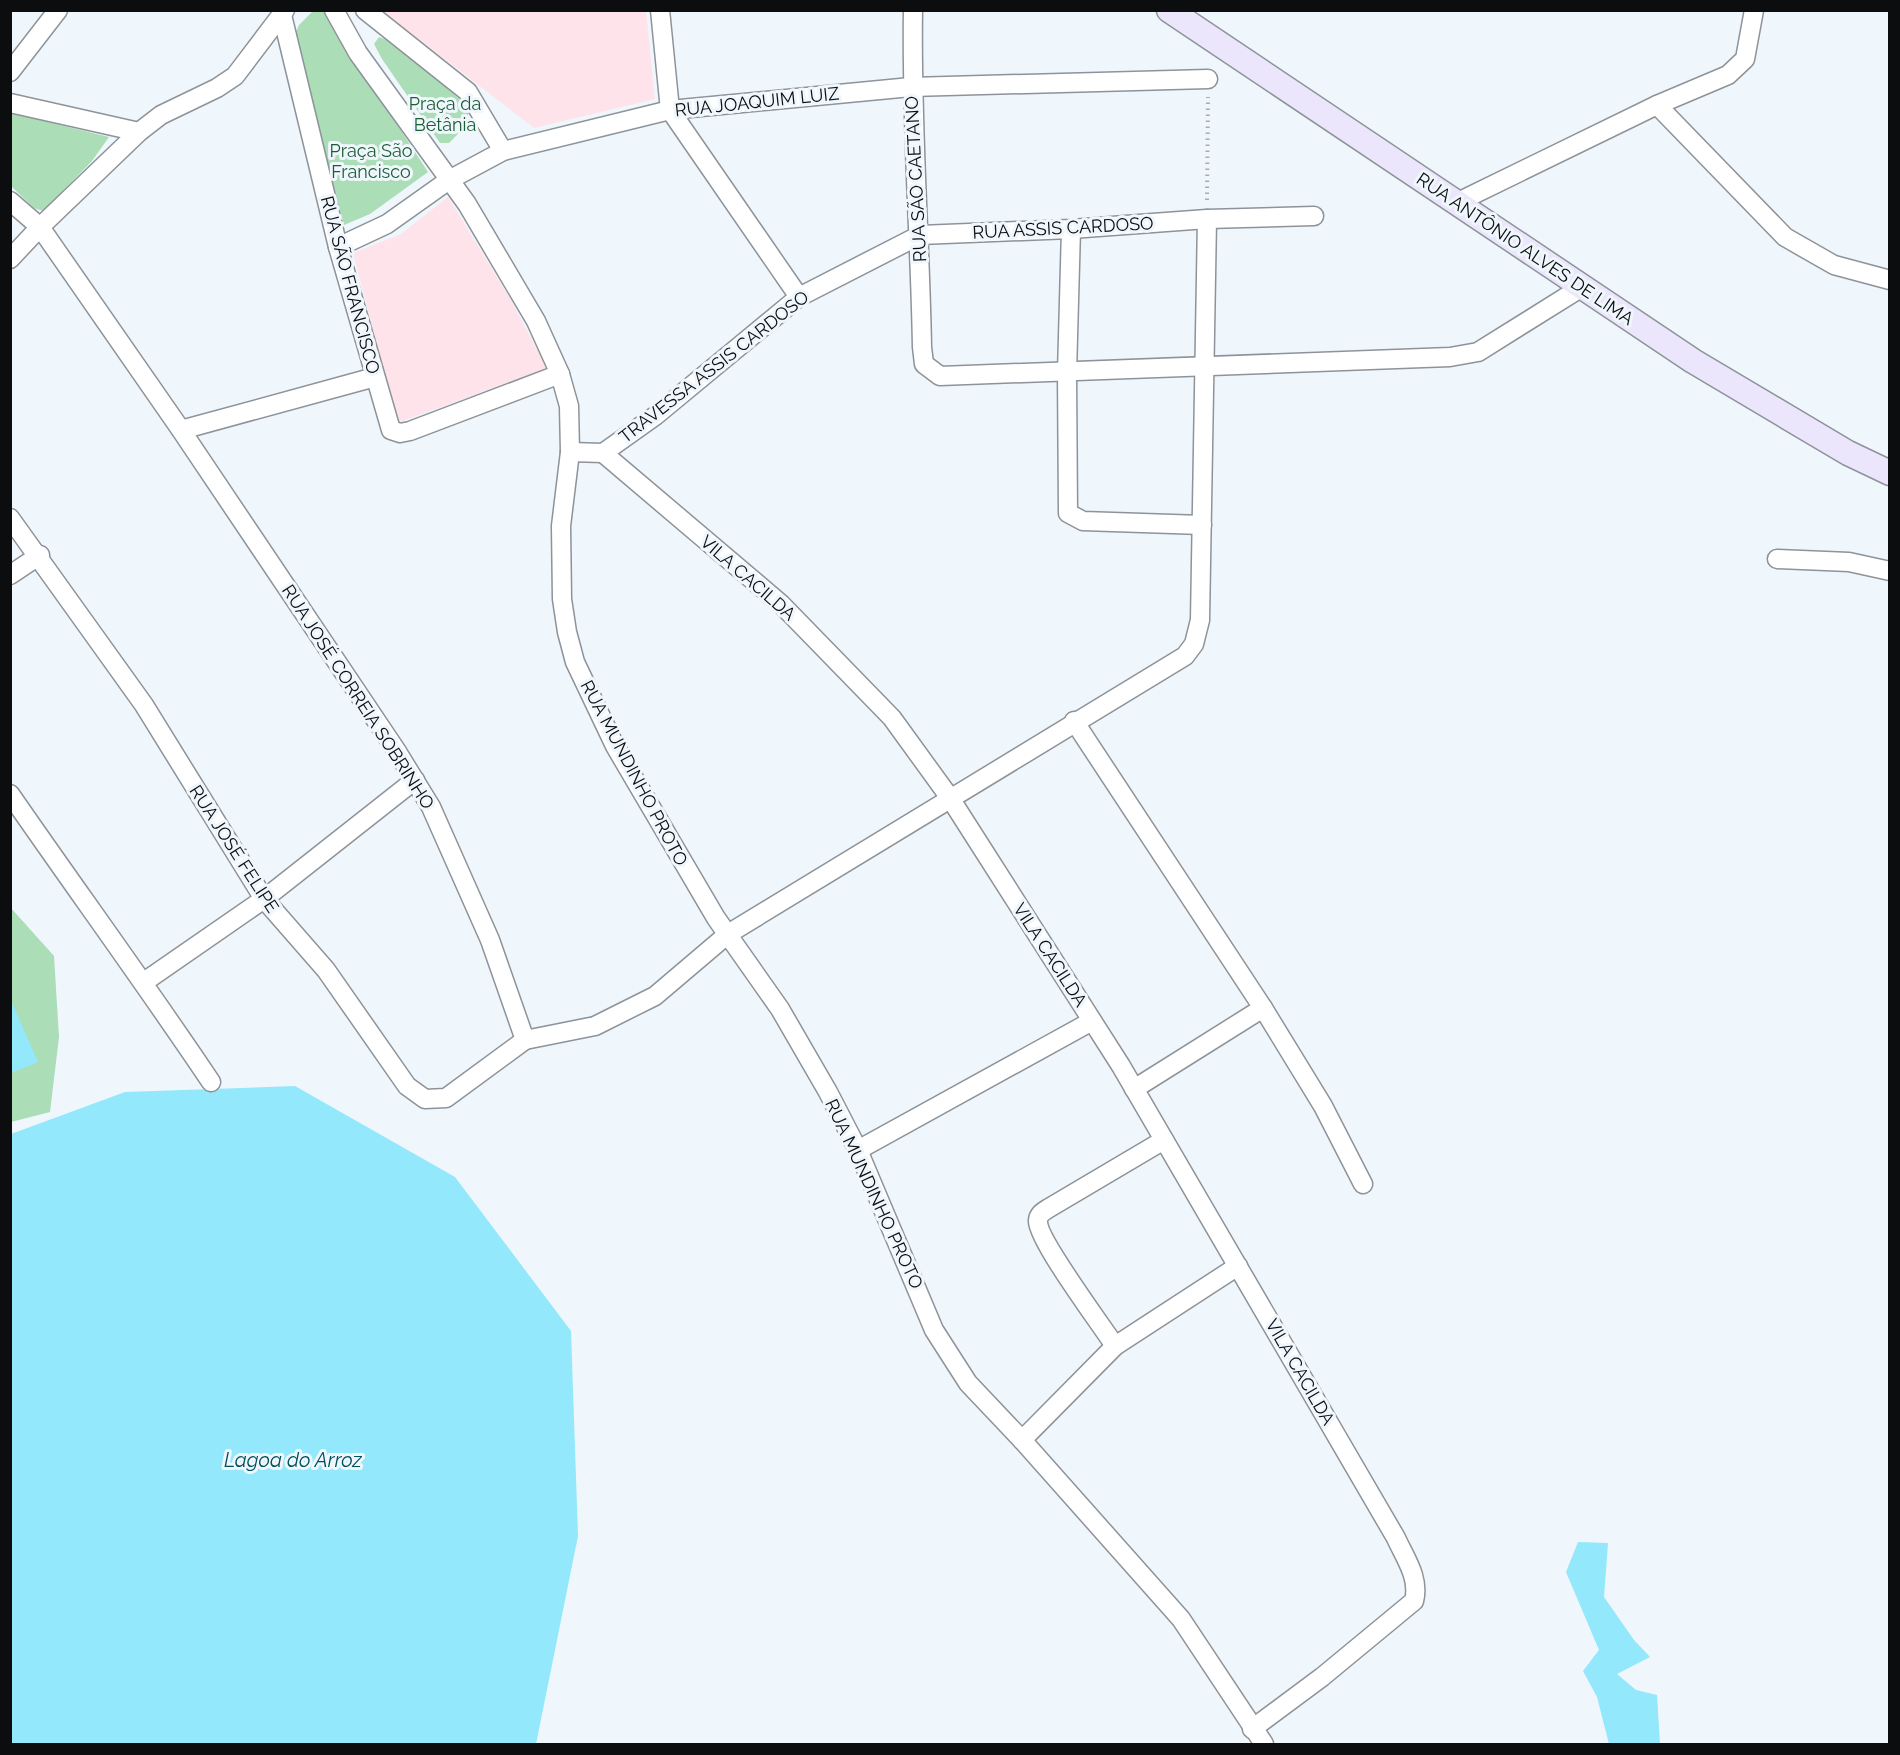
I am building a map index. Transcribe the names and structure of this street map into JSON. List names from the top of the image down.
{
  "streets": {
    "main road": ["RUA ANTÔNIO ALVES DE LIMA"],
    "street": [
      "RUA JOAQUIM LUIZ",
      "RUA SÃO CAETANO",
      "RUA ASSIS CARDOSO",
      "RUA SÃO FRANCISCO",
      "TRAVESSA ASSIS CARDOSO",
      "VILA CACILDA",
      "RUA JOSÉ CORREIA SOBRINHO",
      "RUA MUNDINHO PROTO",
      "RUA JOSÉ FELIPE"
    ]
  },
  "crossings": [
    ["RUA JOAQUIM LUIZ", "RUA SÃO CAETANO"],
    ["RUA JOAQUIM LUIZ", "RUA SÃO FRANCISCO"],
    ["RUA JOAQUIM LUIZ", "RUA MUNDINHO PROTO"],
    ["RUA SÃO CAETANO", "RUA ASSIS CARDOSO"],
    ["RUA SÃO CAETANO", "TRAVESSA ASSIS CARDOSO"],
    ["RUA ASSIS CARDOSO", "TRAVESSA ASSIS CARDOSO"],
    ["RUA SÃO FRANCISCO", "RUA MUNDINHO PROTO"],
    ["TRAVESSA ASSIS CARDOSO", "VILA CACILDA"],
    ["TRAVESSA ASSIS CARDOSO", "RUA MUNDINHO PROTO"],
    ["VILA CACILDA", "RUA MUNDINHO PROTO"],
    ["RUA JOSÉ CORREIA SOBRINHO", "RUA JOSÉ FELIPE"]
  ],
  "water": ["Lagoa do Arroz"],
  "parks": ["Praça da Betânia", "Praça São Francisco"]
}
